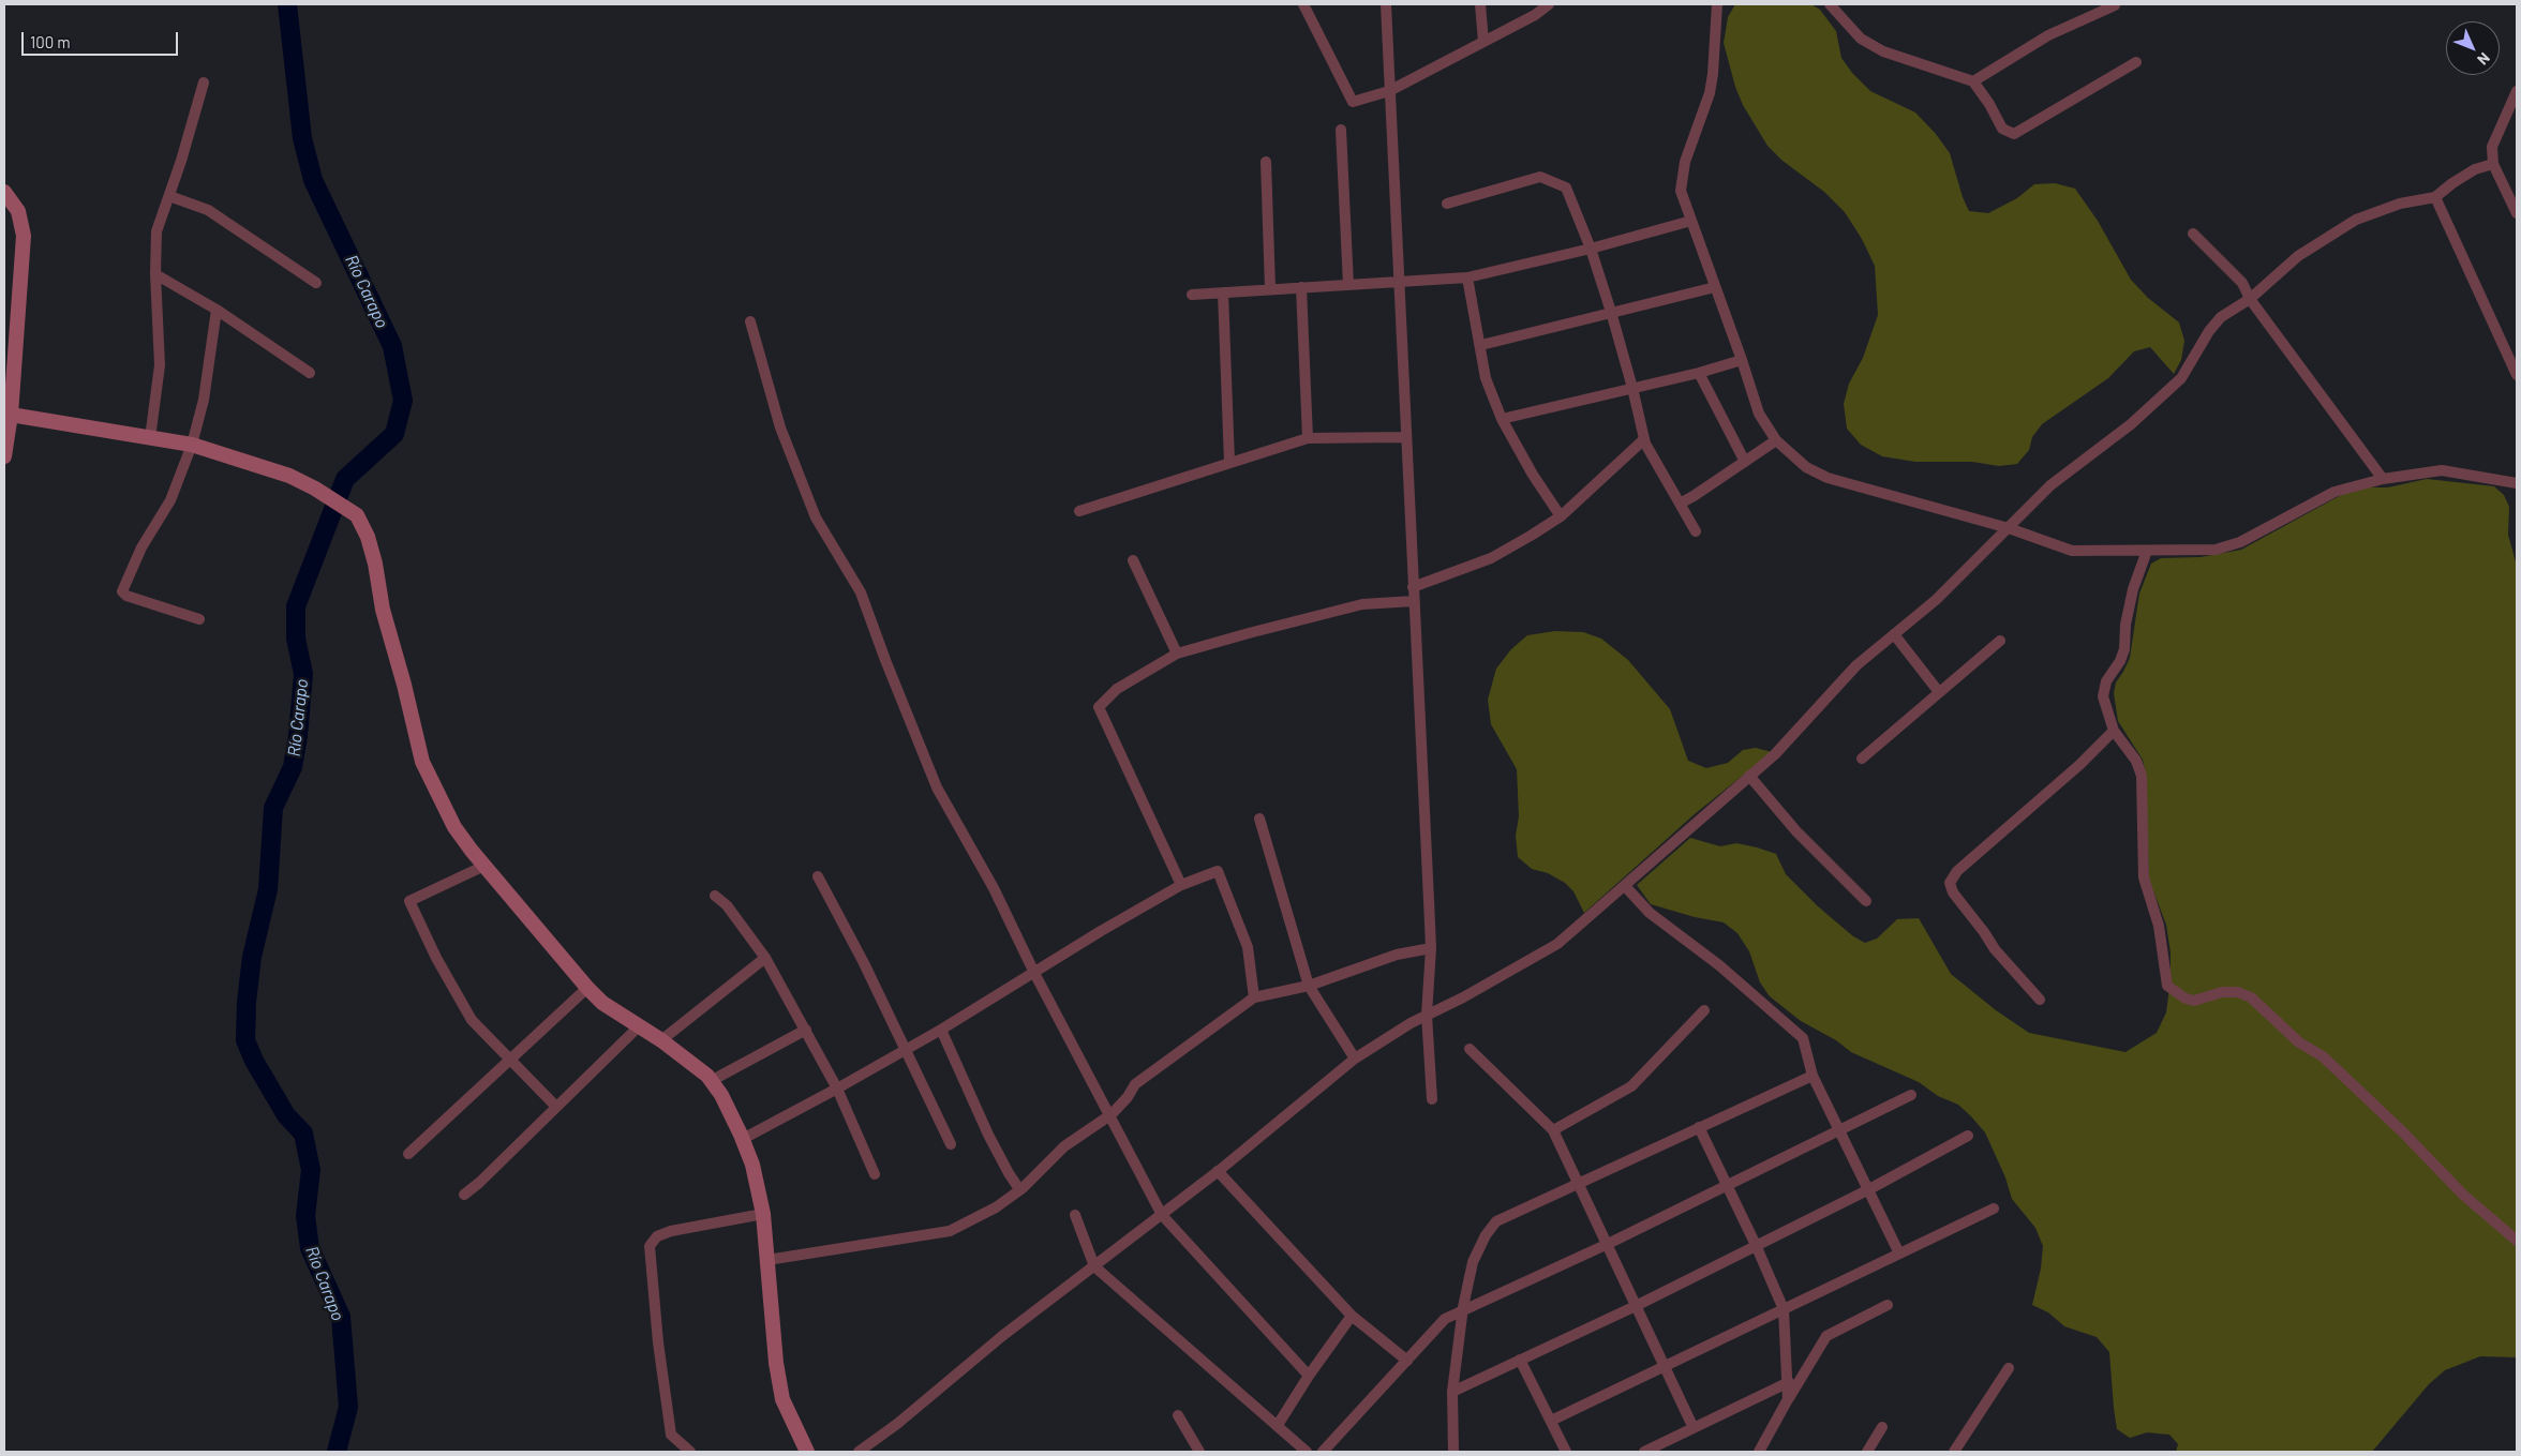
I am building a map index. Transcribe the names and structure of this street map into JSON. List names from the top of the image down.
{
  "water": ["Río Carapo"],
  "scale_bar": "100 m",
  "north": "bottom right"
}
